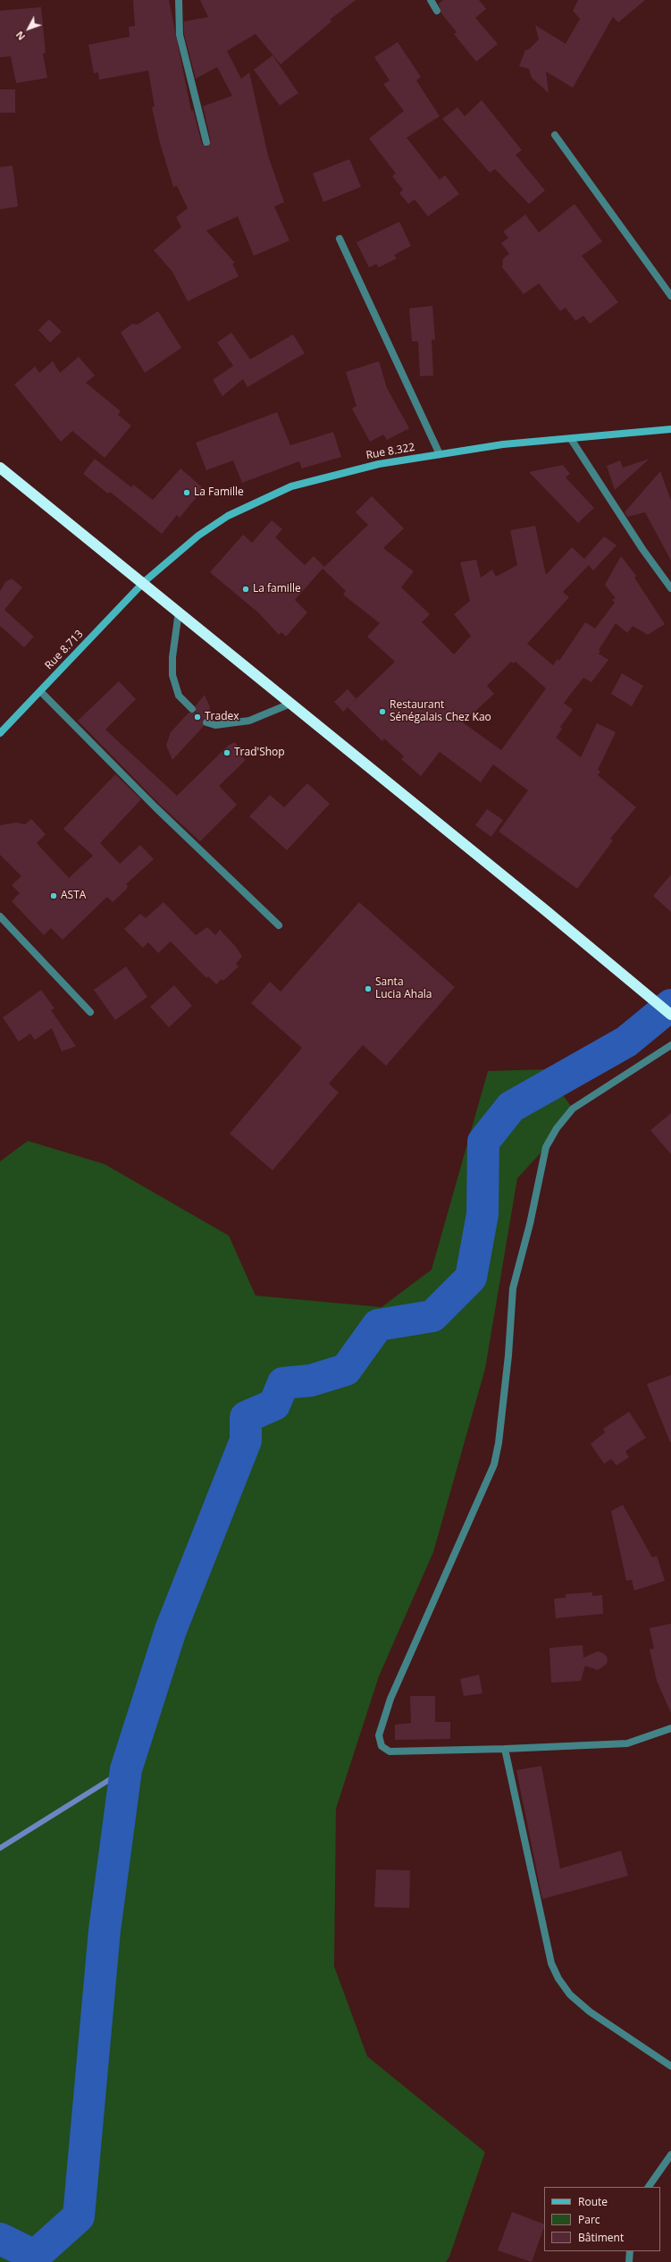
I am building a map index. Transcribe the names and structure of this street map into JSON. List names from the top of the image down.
{
  "streets": {
    "main road": ["Rue 8.322", "Rue 8.713"]
  },
  "crossings": [
    ["Rue 8.322", "Rue 8.713"]
  ],
  "places": [
    "La Famille",
    "La famille",
    "Restaurant Sénégalais Chez Kao",
    "Tradex",
    "Trad'Shop",
    "ASTA",
    "Santa Lucia Ahala"
  ],
  "legend": ["Route", "Parc", "Bâtiment"],
  "north": "bottom left"
}
